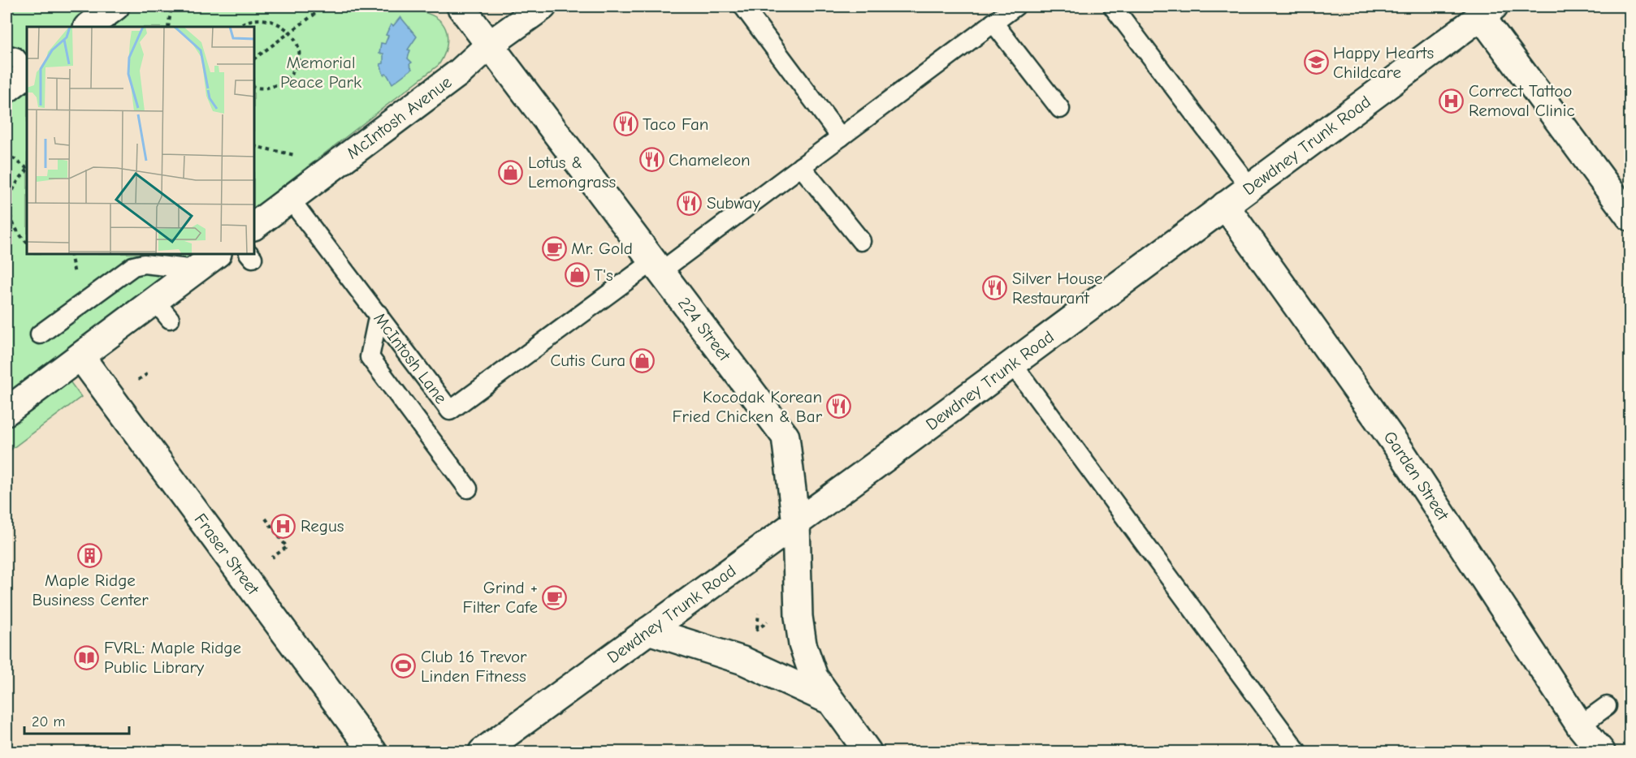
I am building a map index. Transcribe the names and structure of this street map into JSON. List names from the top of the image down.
{
  "streets": {
    "street": [
      "McIntosh Avenue",
      "Dewdney Trunk Road",
      "224 Street",
      "Garden Street",
      "Fraser Street"
    ],
    "lane": ["McIntosh Lane"]
  },
  "crossings": [
    ["McIntosh Avenue", "224 Street"],
    ["McIntosh Avenue", "McIntosh Lane"],
    ["Dewdney Trunk Road", "224 Street"],
    ["Dewdney Trunk Road", "Garden Street"],
    ["224 Street", "McIntosh Lane"]
  ],
  "parks": ["Memorial Peace Park"],
  "places": {
    "school or university": ["Happy Hearts Childcare"],
    "hospital": ["Correct Tattoo Removal Clinic", "Regus"],
    "restaurant": [
      "Taco Fan",
      "Chameleon",
      "Subway",
      "Silver House Restaurant",
      "Kocodak Korean Fried Chicken & Bar"
    ],
    "shop": ["Lotus & Lemongrass", "T's", "Cutis Cura"],
    "cafe": ["Mr. Gold", "Grind + Filter Cafe"],
    "building": ["Maple Ridge Business Center"],
    "library": ["FVRL: Maple Ridge Public Library"],
    "sports": ["Club 16 Trevor Linden Fitness"]
  },
  "scale_bar": "20 m"
}
